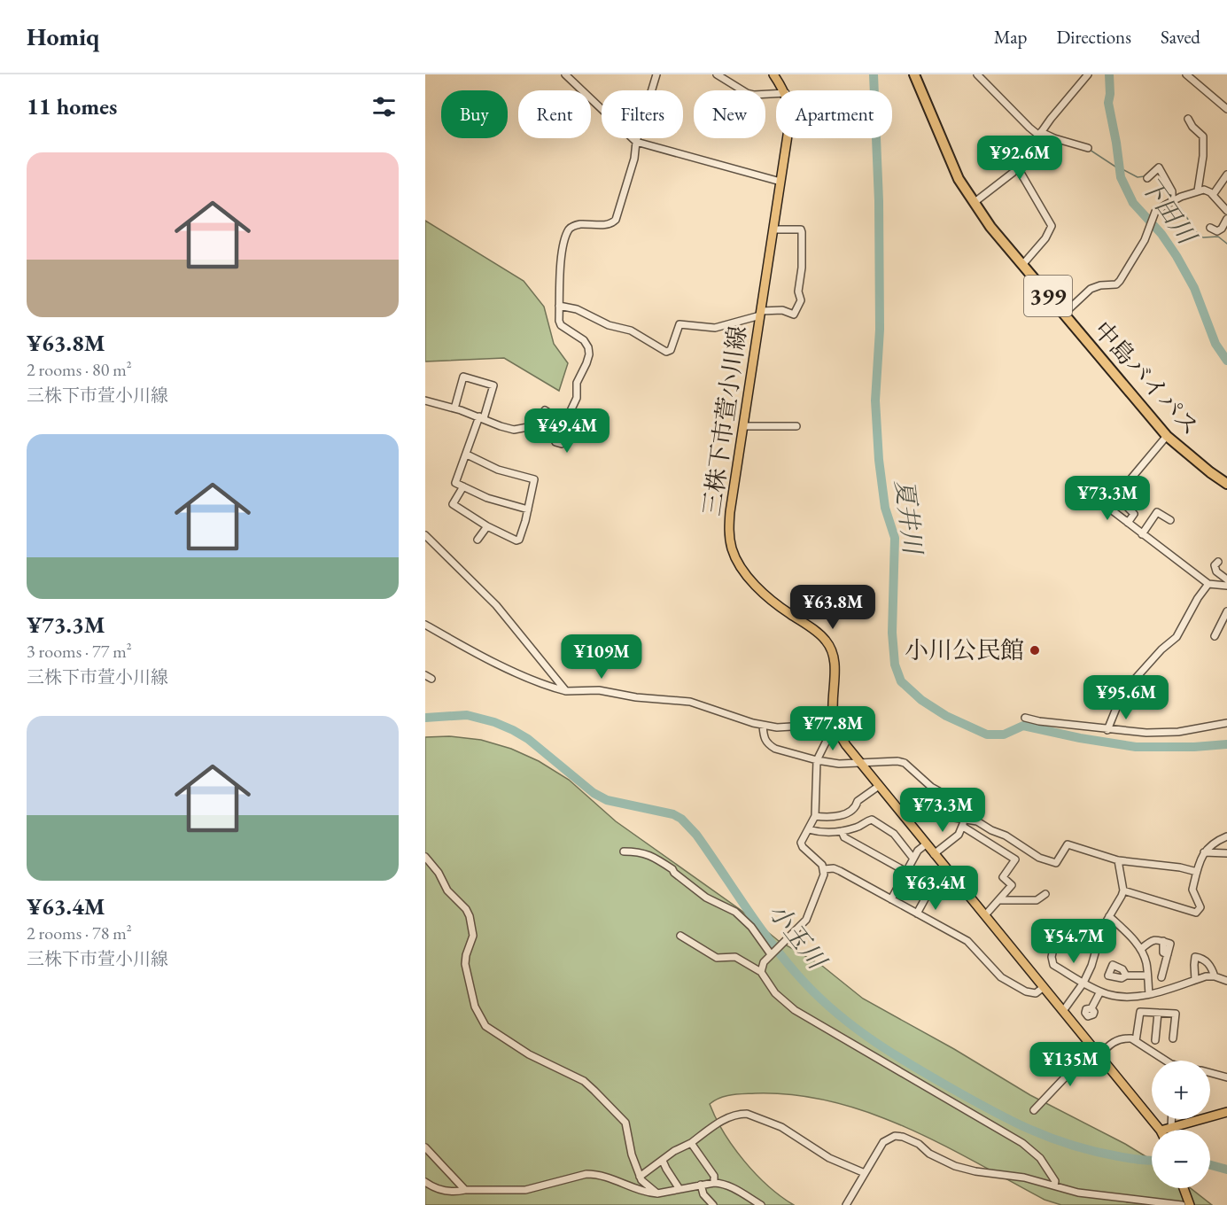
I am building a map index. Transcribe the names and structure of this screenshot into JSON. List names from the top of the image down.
{
  "streets": {
    "highway": ["399", "中島バイパス"],
    "main road": ["三株下市萱小川線"]
  },
  "water": ["下田川", "夏井川", "小玉川"],
  "places": ["小川公民館"],
  "page": {
    "header": "Homiq",
    "nav": ["Map", "Directions", "Saved"],
    "heading": "11 homes",
    "chip": [
      "Buy",
      "Rent",
      "Filters",
      "New",
      "Apartment"
    ],
    "price": [
      "¥92.6M",
      "¥49.4M",
      "¥73.3M",
      "¥63.8M",
      "¥109M",
      "¥95.6M",
      "¥77.8M",
      "¥73.3M",
      "¥63.4M",
      "¥54.7M",
      "¥135M"
    ],
    "list": [
      {
        "name": "¥63.8M",
        "note": "2 rooms · 80 m² · 三株下市萱小川線"
      },
      {
        "name": "¥73.3M",
        "note": "3 rooms · 77 m² · 三株下市萱小川線"
      },
      {
        "name": "¥63.4M",
        "note": "2 rooms · 78 m² · 三株下市萱小川線"
      }
    ],
    "map_buttons": ["+", "−"]
  }
}
